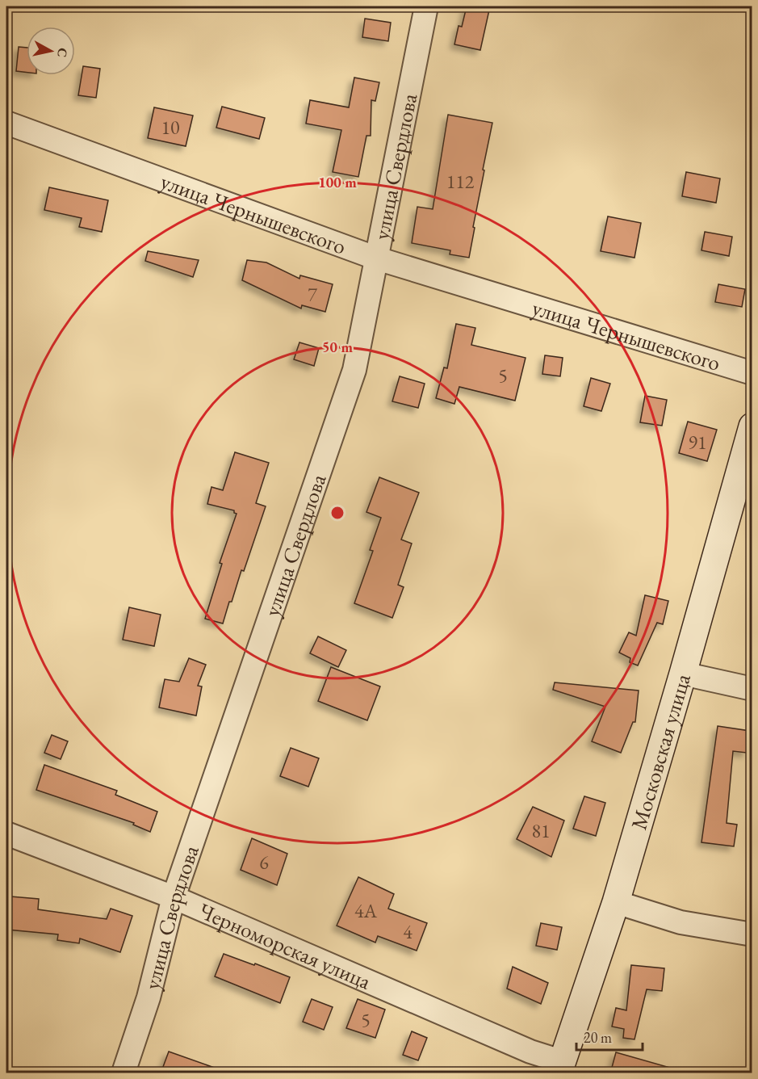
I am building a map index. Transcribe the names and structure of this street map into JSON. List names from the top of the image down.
{
  "streets": {
    "street": [
      "улица Свердлова",
      "улица Чернышевского",
      "Московская улица",
      "Черноморская улица"
    ]
  },
  "crossings": [
    ["улица Свердлова", "улица Чернышевского"],
    ["улица Свердлова", "Черноморская улица"],
    ["Московская улица", "Черноморская улица"]
  ],
  "house_numbers": [
    "10",
    "112",
    "7",
    "5",
    "91",
    "81",
    "6",
    "4А",
    "4",
    "5"
  ],
  "scale_bar": "20 m",
  "north": "right",
  "rings": ["100 m", "50 m"]
}
